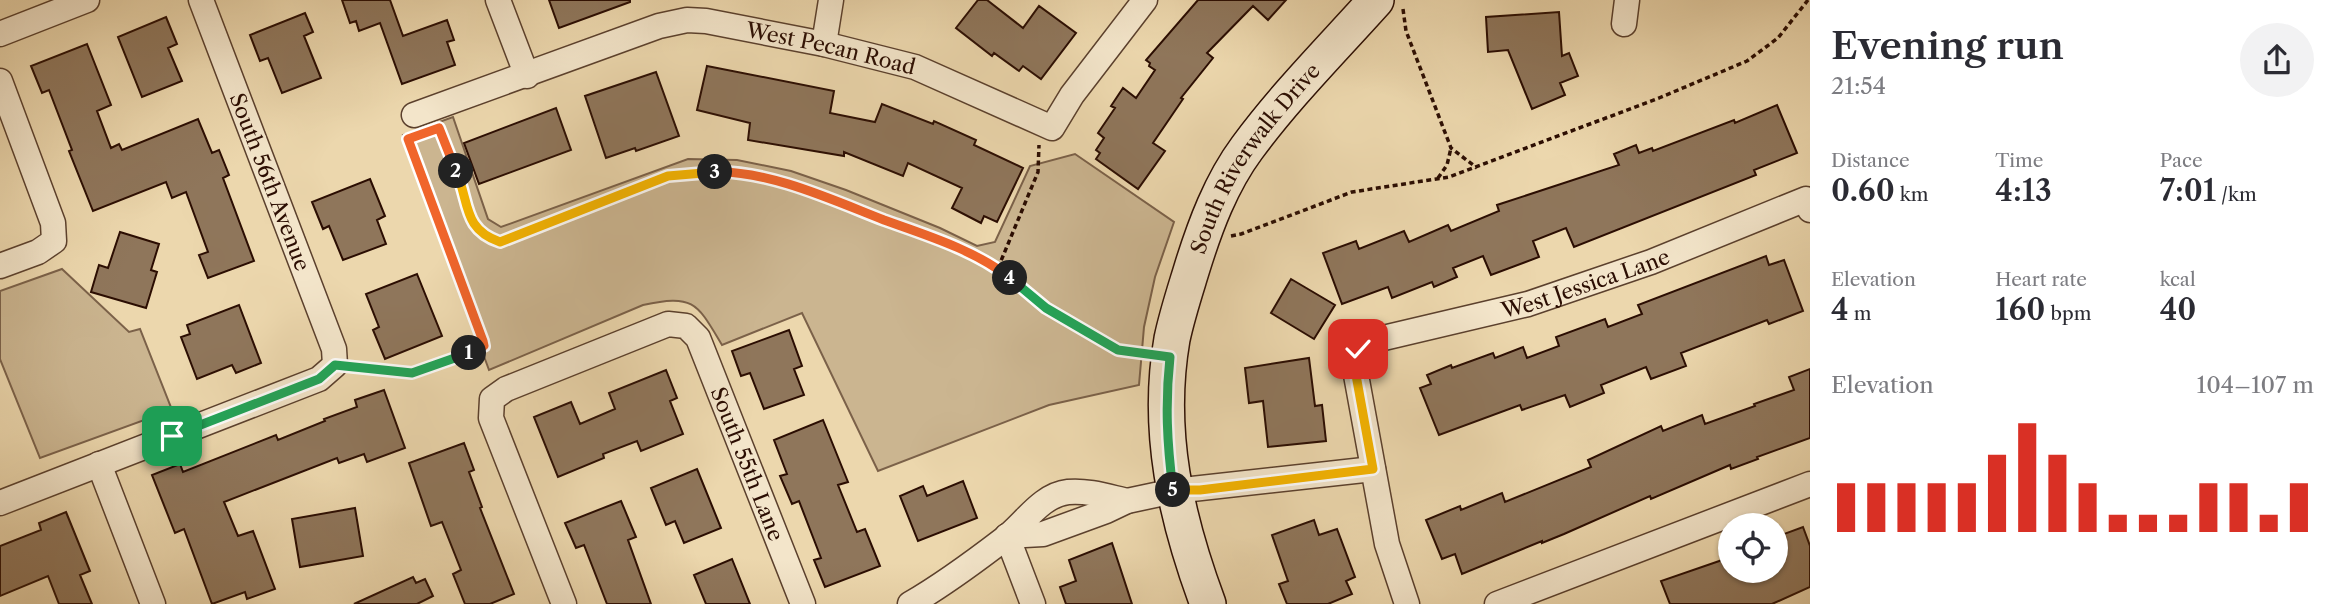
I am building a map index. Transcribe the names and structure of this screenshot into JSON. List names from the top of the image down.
{
  "streets": {
    "street": [
      "West Pecan Road",
      "South Riverwalk Drive",
      "South 56th Avenue",
      "West Jessica Lane",
      "South 55th Lane"
    ]
  },
  "page": {
    "heading": ["Evening run", "21:54"],
    "stats": [
      ["Distance", "0.60 km"],
      ["Time", "4:13"],
      ["Pace", "7:01 /km"],
      ["Elevation", "4 m"],
      ["Heart rate", "160 bpm"],
      ["kcal", "40"]
    ],
    "pins": [
      "2",
      "3",
      "4",
      "1",
      "5"
    ],
    "chart": ["Elevation", "104–107 m"]
  }
}
